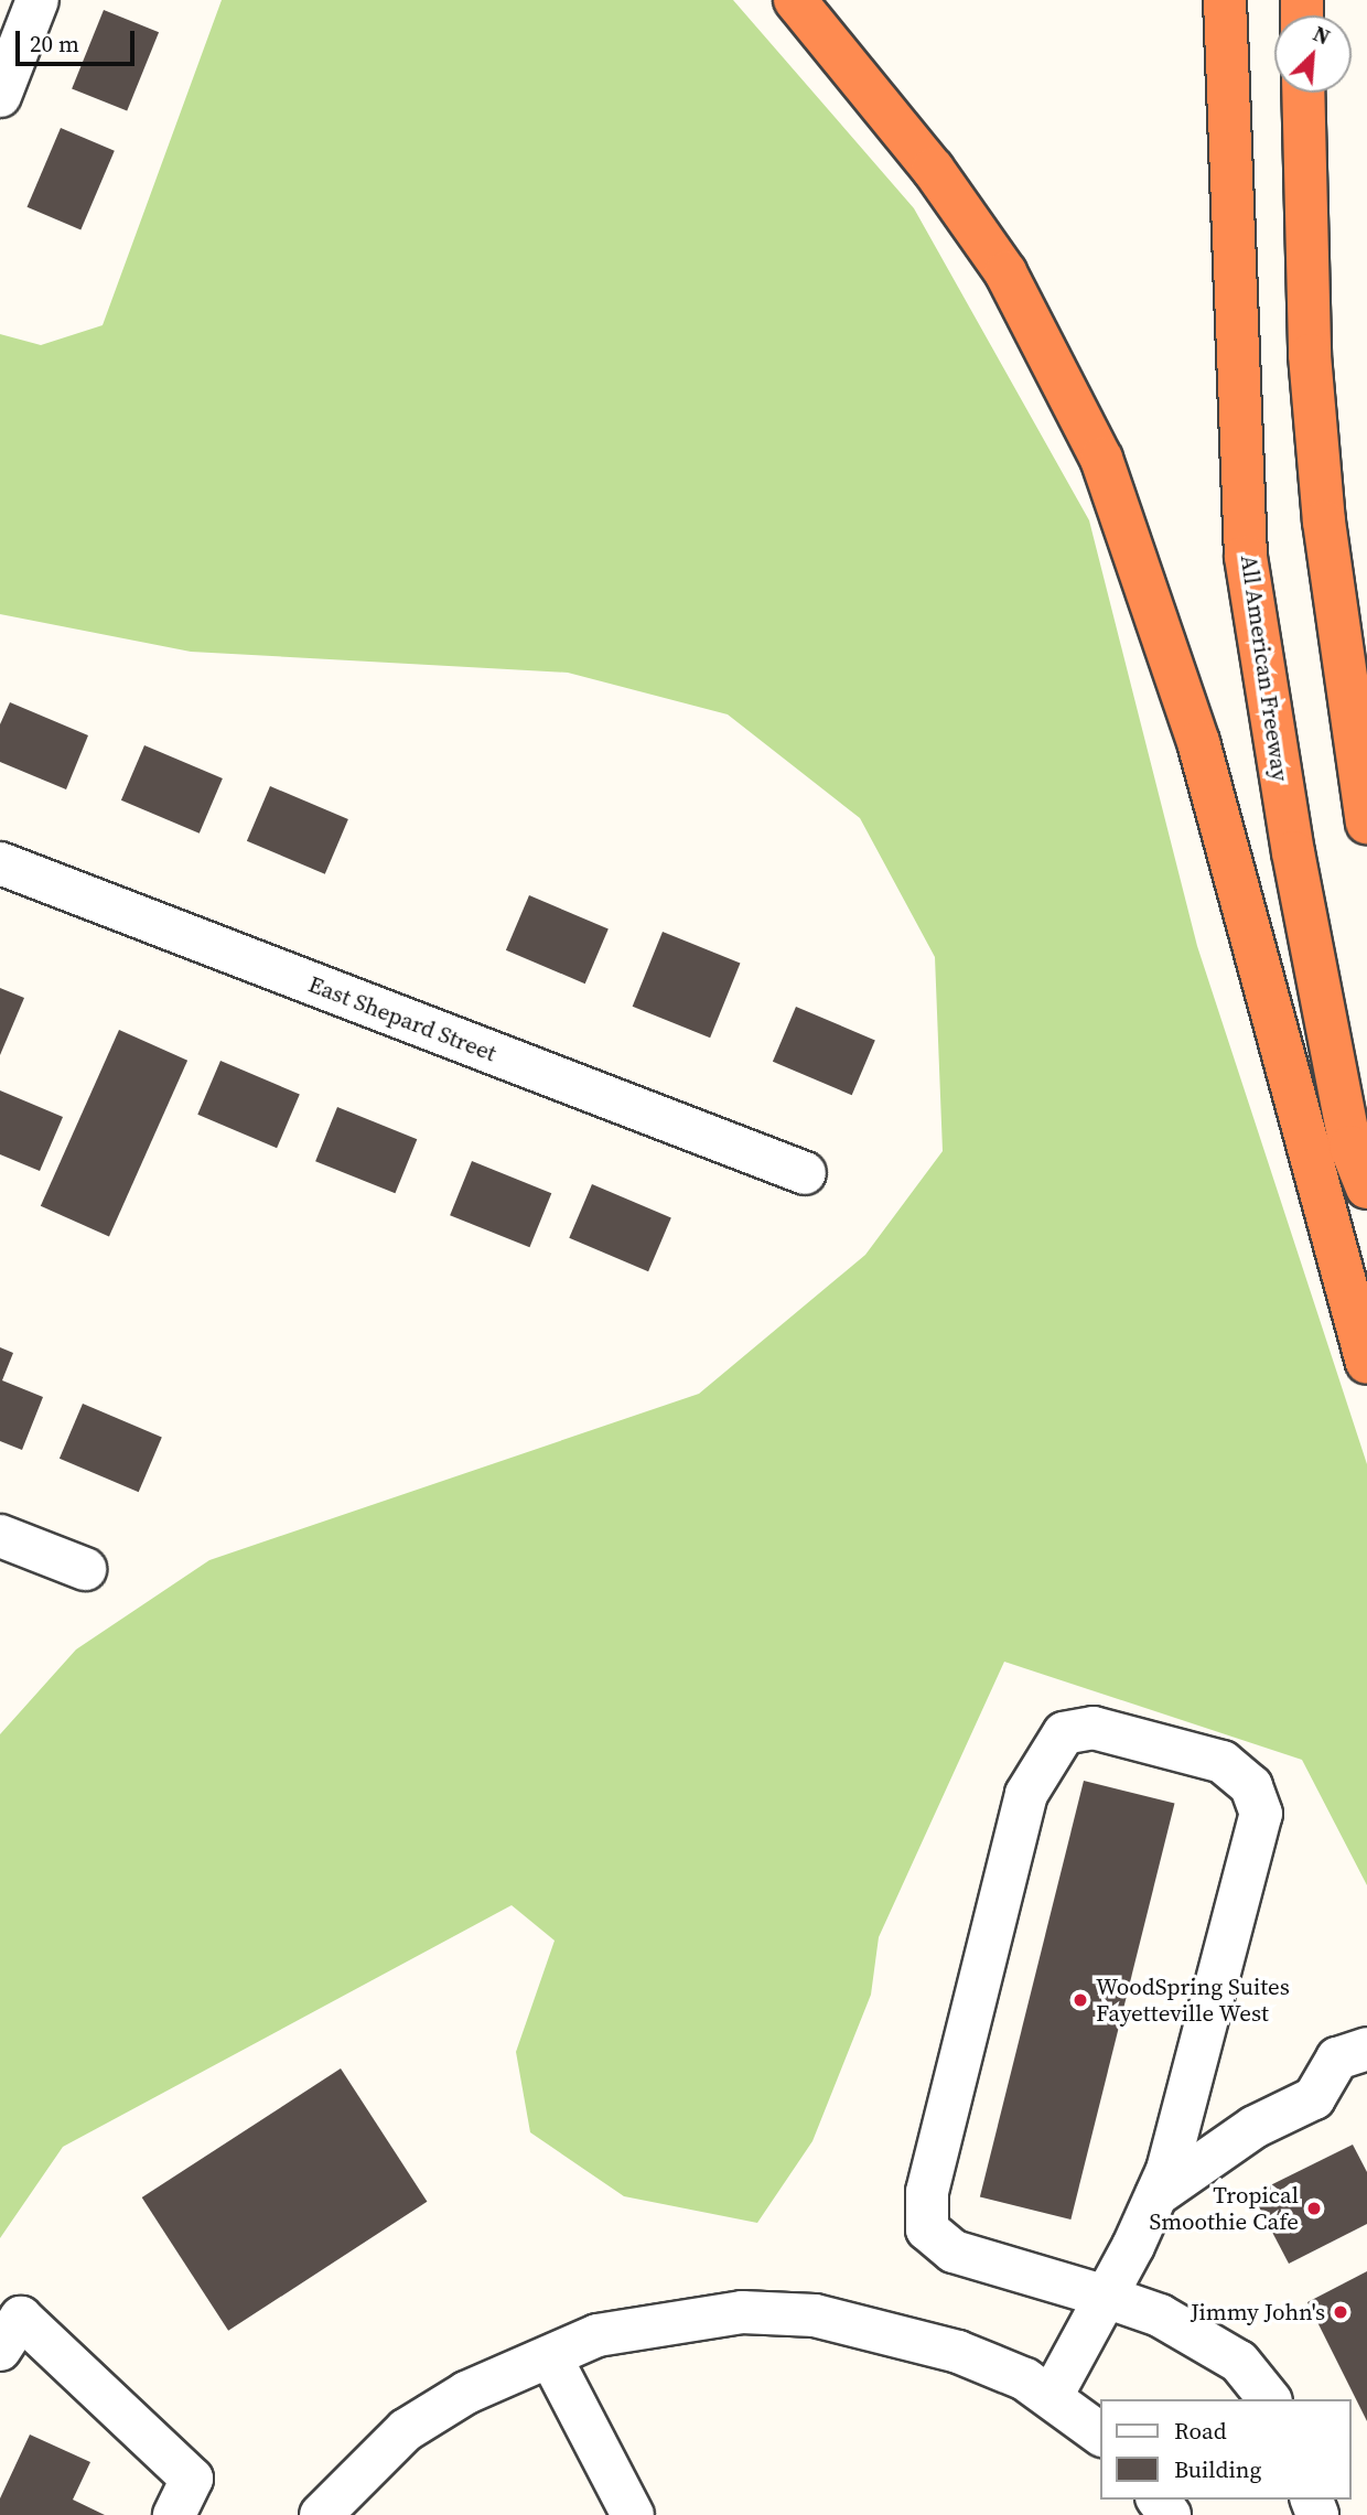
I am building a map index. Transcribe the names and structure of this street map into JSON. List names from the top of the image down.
{
  "streets": {
    "highway": ["All American Freeway"],
    "street": ["East Shepard Street"]
  },
  "places": ["WoodSpring Suites Fayetteville West", "Tropical Smoothie Cafe", "Jimmy John's"],
  "legend": ["Road", "Building"],
  "scale_bar": "20 m",
  "north": "top right"
}
